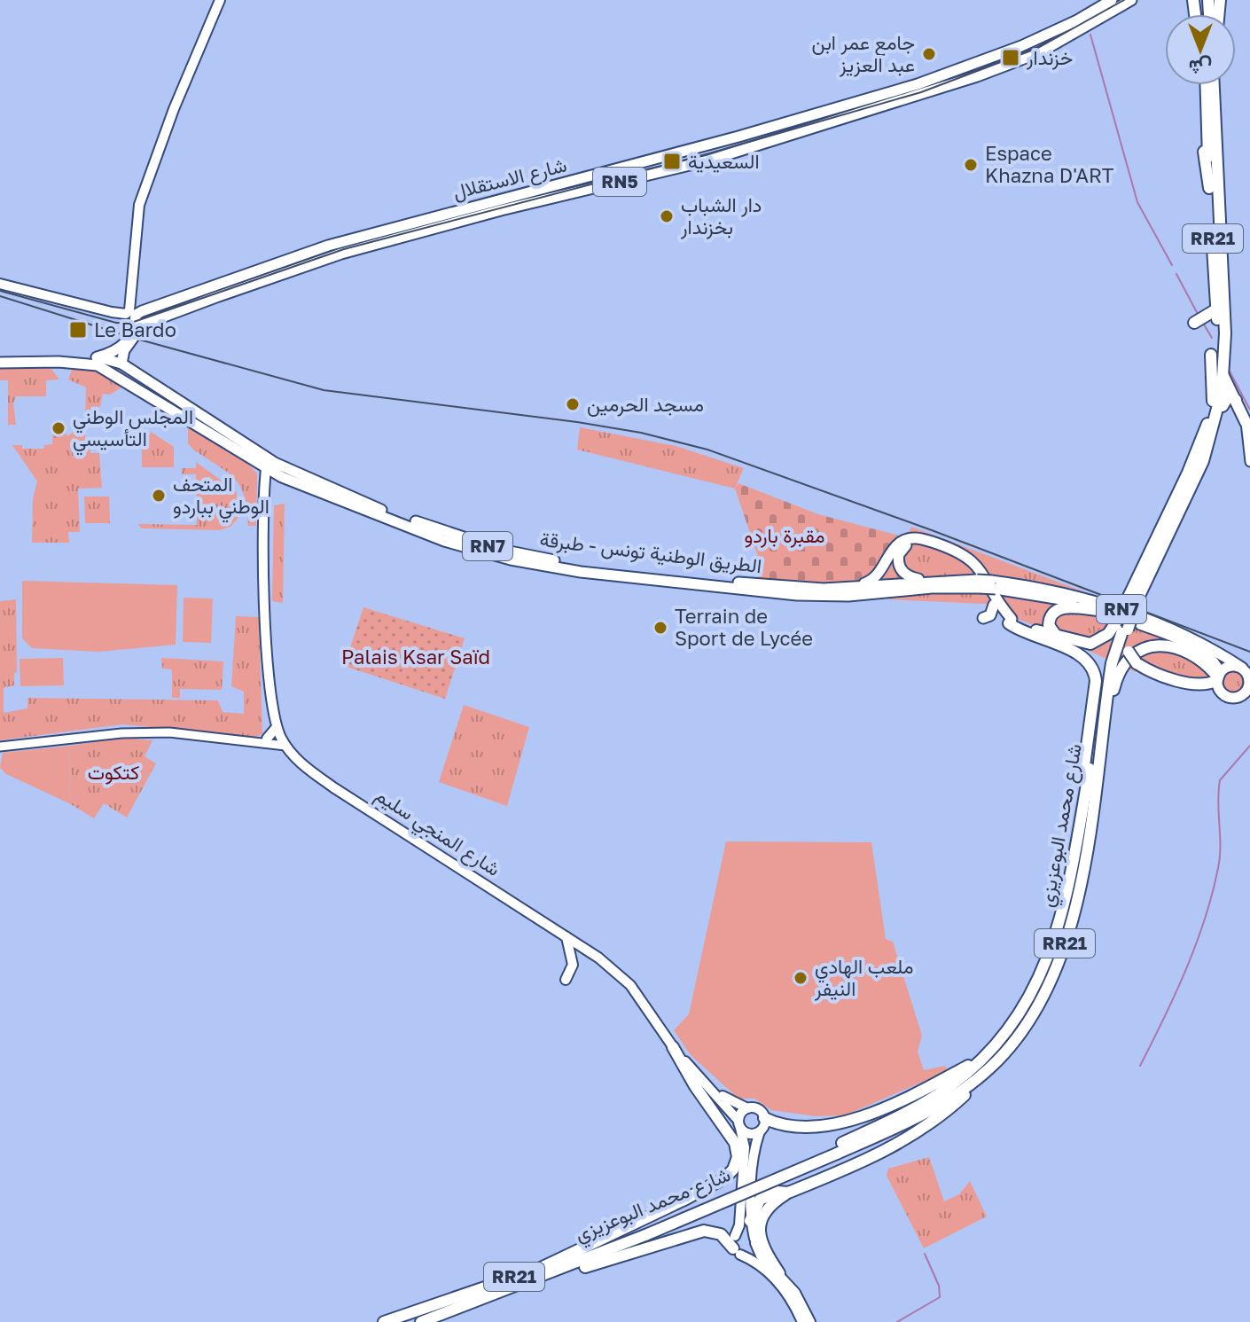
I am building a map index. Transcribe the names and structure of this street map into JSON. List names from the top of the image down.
{
  "streets": {
    "highway": ["RR21", "شارع محمد البوعزيزي"],
    "main road": [
      "شارع الاستقلال",
      "RN5",
      "RN7",
      "الطريق الوطنية تونس - طبرقة",
      "شارع المنجي سليم"
    ]
  },
  "crossings": [
    ["شارع الاستقلال", "الطريق الوطنية تونس - طبرقة"],
    ["RR21", "شارع محمد البوعزيزي"],
    ["RN7", "الطريق الوطنية تونس - طبرقة"],
    ["الطريق الوطنية تونس - طبرقة", "شارع المنجي سليم"]
  ],
  "parks": ["مقبرة باردو", "Palais Ksar Saïd", "كتكوت"],
  "places": {
    "other": [
      "جامع عمر ابن عبد العزيز",
      "Espace Khazna D'ART",
      "دار الشباب بخزندار",
      "مسجد الحرمين",
      "المجلس الوطني التأسيسي",
      "المتحف الوطني بباردو",
      "Terrain de Sport de Lycée",
      "ملعب الهادي النيفر"
    ],
    "transit": ["خزندار", "السعيدية", "Le Bardo"]
  },
  "north": "bottom"
}
